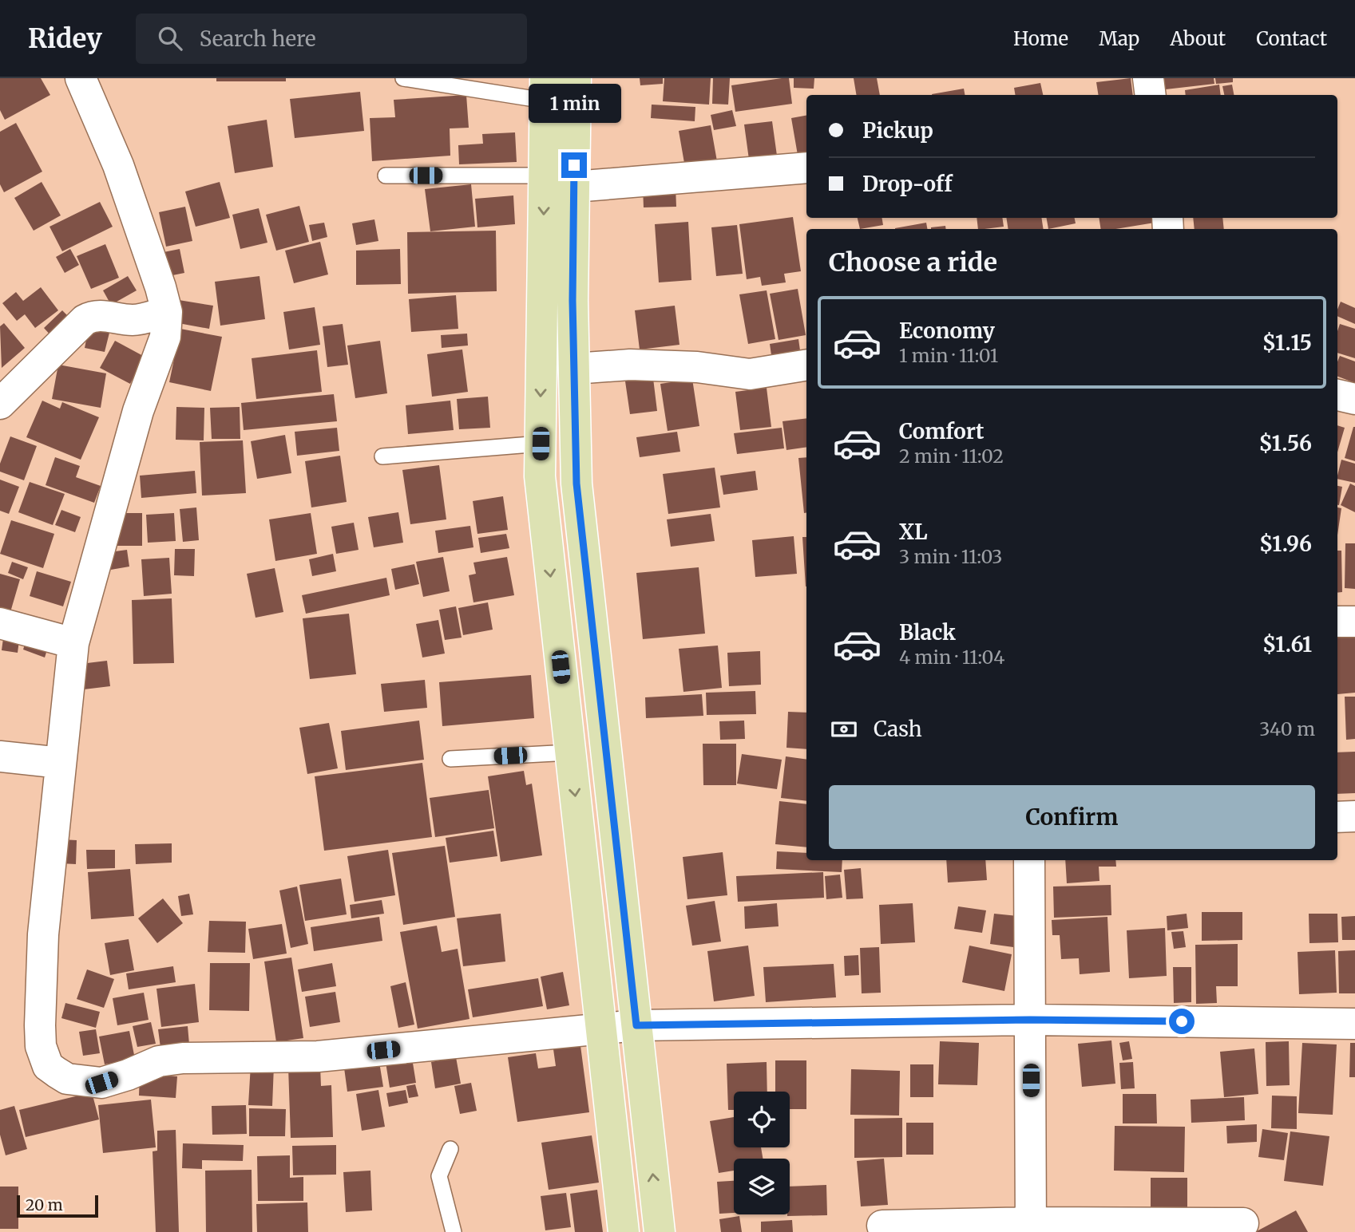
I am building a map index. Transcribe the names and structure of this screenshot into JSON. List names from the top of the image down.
{
  "scale_bar": "20 m",
  "page": {
    "header": "Ridey",
    "search": "Search here",
    "nav": [
      "Home",
      "Map",
      "About",
      "Contact"
    ],
    "bubble": "1 min",
    "banner": ["Pickup", "Drop-off"],
    "heading": "Choose a ride",
    "list": [
      {
        "name": "Economy",
        "note": "1 min · 11:01",
        "value": "$1.15"
      },
      {
        "name": "Comfort",
        "note": "2 min · 11:02",
        "value": "$1.56"
      },
      {
        "name": "XL",
        "note": "3 min · 11:03",
        "value": "$1.96"
      },
      {
        "name": "Black",
        "note": "4 min · 11:04",
        "value": "$1.61"
      }
    ],
    "pay": ["Cash", "340 m"],
    "buttons": "Confirm",
    "scale": "20 m"
  }
}
